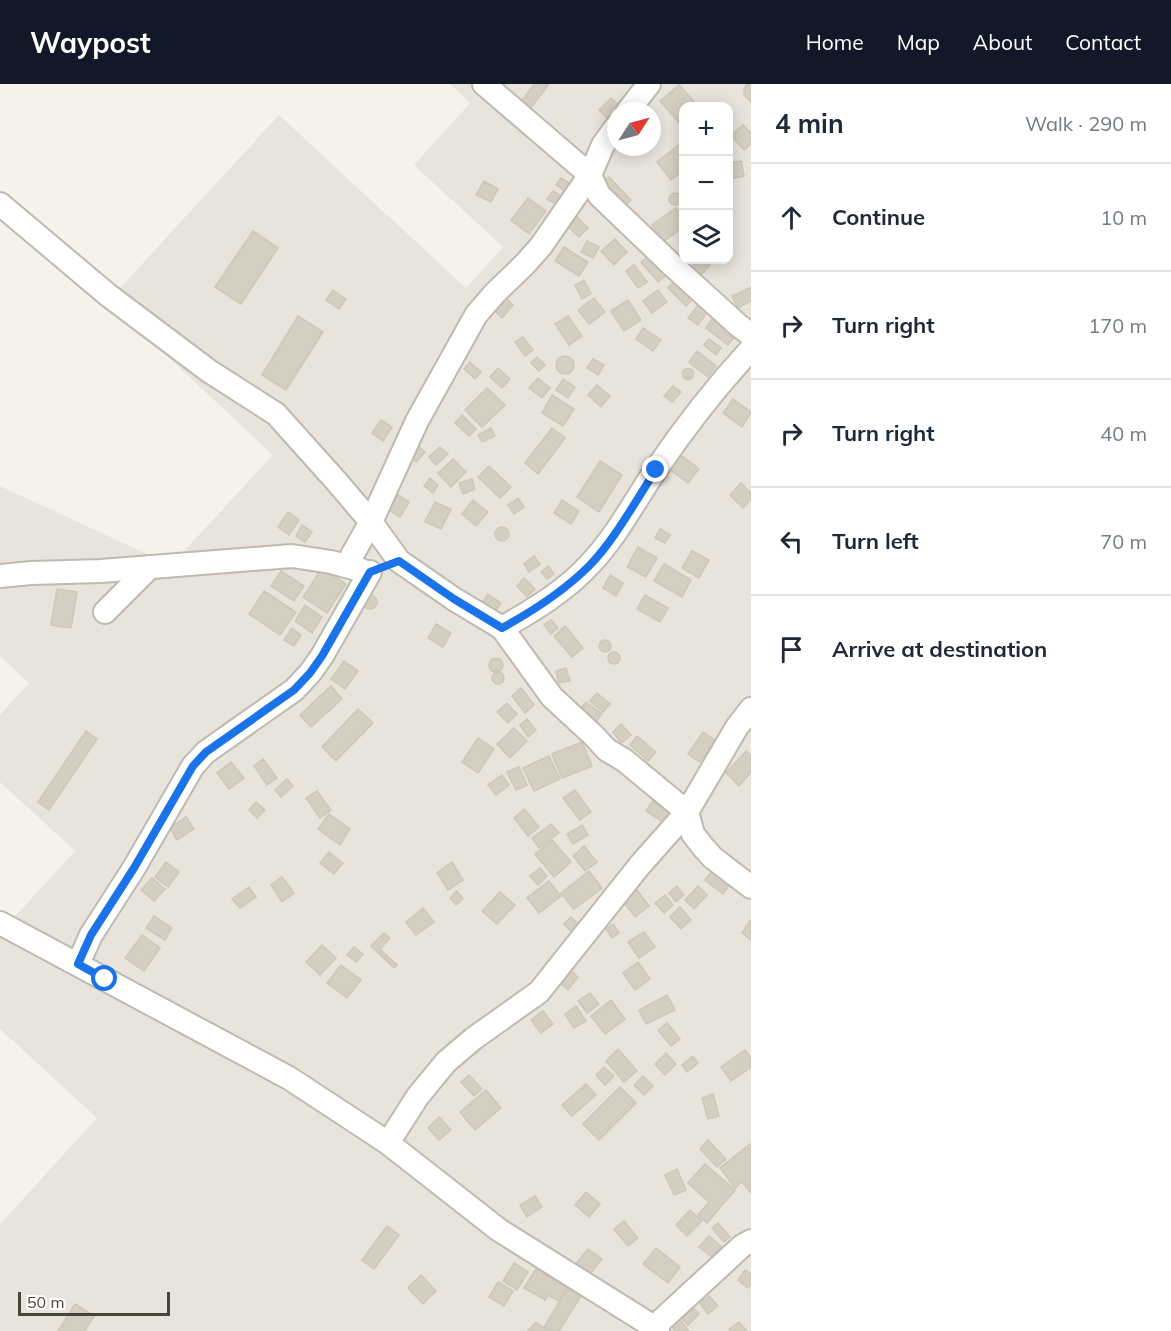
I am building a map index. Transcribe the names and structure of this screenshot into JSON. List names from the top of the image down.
{
  "scale_bar": "50 m",
  "north": "top right",
  "page": {
    "header": "Waypost",
    "nav": [
      "Home",
      "Map",
      "About",
      "Contact"
    ],
    "heading": ["4 min", "Walk · 290 m"],
    "map_buttons": ["+", "−"],
    "list": [
      ["Continue", "10 m"],
      ["Turn right", "170 m"],
      ["Turn right", "40 m"],
      ["Turn left", "70 m"],
      "Arrive at destination"
    ],
    "scale": "50 m"
  }
}
